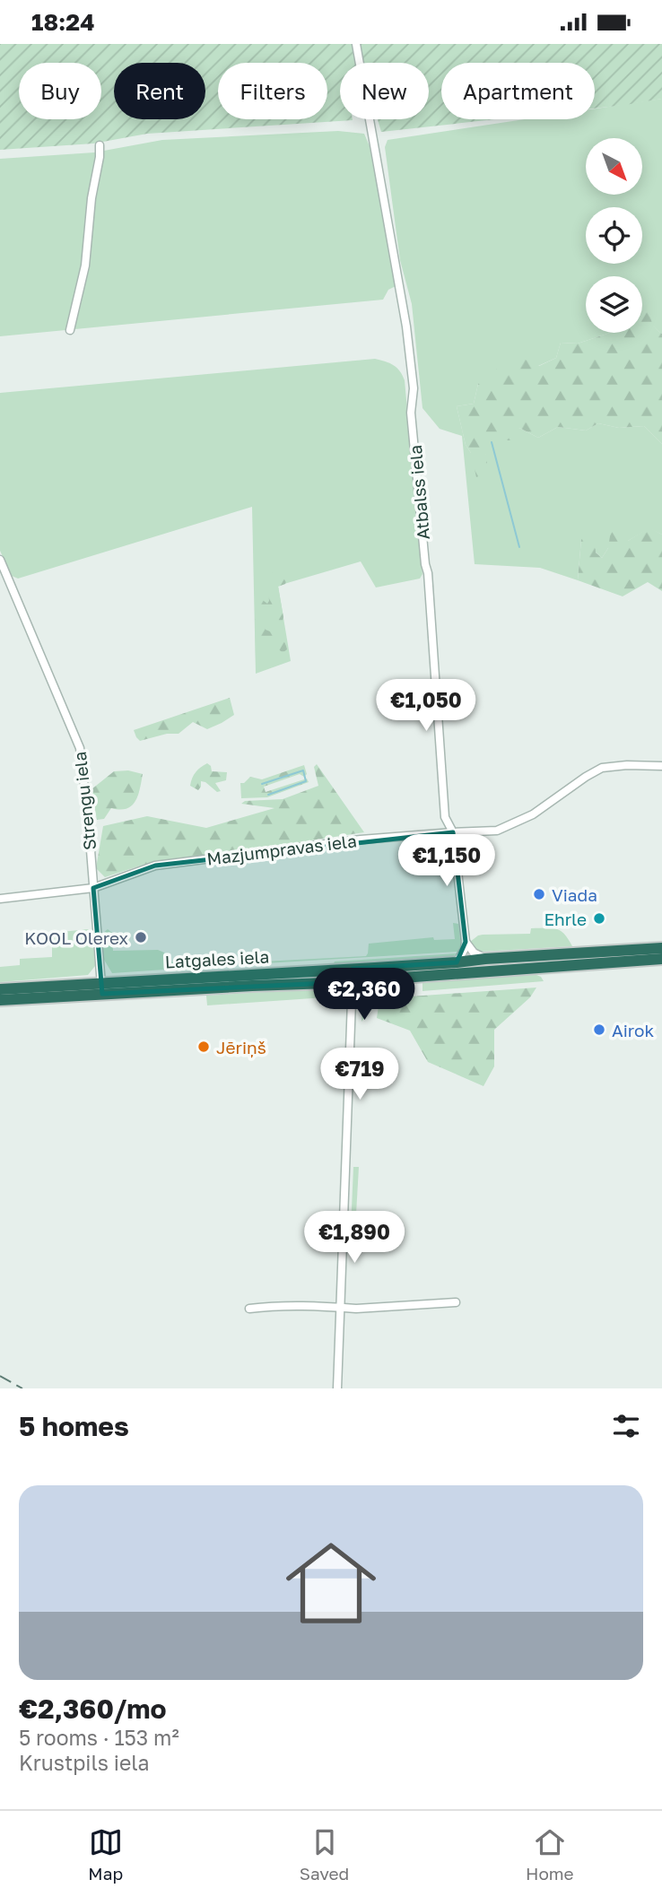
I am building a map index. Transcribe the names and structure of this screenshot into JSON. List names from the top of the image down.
{
  "streets": {
    "highway": ["Latgales iela"],
    "street": ["Atbalss iela", "Strengu iela", "Mazjumpravas iela"]
  },
  "crossings": [
    ["Atbalss iela", "Mazjumpravas iela"],
    ["Strengu iela", "Mazjumpravas iela"],
    ["Strengu iela", "Latgales iela"]
  ],
  "places": [
    "Viada",
    "Ehrle",
    "KOOL Olerex",
    "Airok",
    "Jēriņš"
  ],
  "north": "bottom right",
  "page": {
    "status": "18:24",
    "chip": [
      "Buy",
      "Rent",
      "Filters",
      "New",
      "Apartment"
    ],
    "price": [
      "€1,050",
      "€1,150",
      "€2,360",
      "€719",
      "€1,890"
    ],
    "heading": "5 homes",
    "list": [
      {
        "name": "€2,360/mo",
        "note": "5 rooms · 153 m² · Krustpils iela"
      }
    ],
    "tabs": ["Map", "Saved", "Home"]
  }
}
